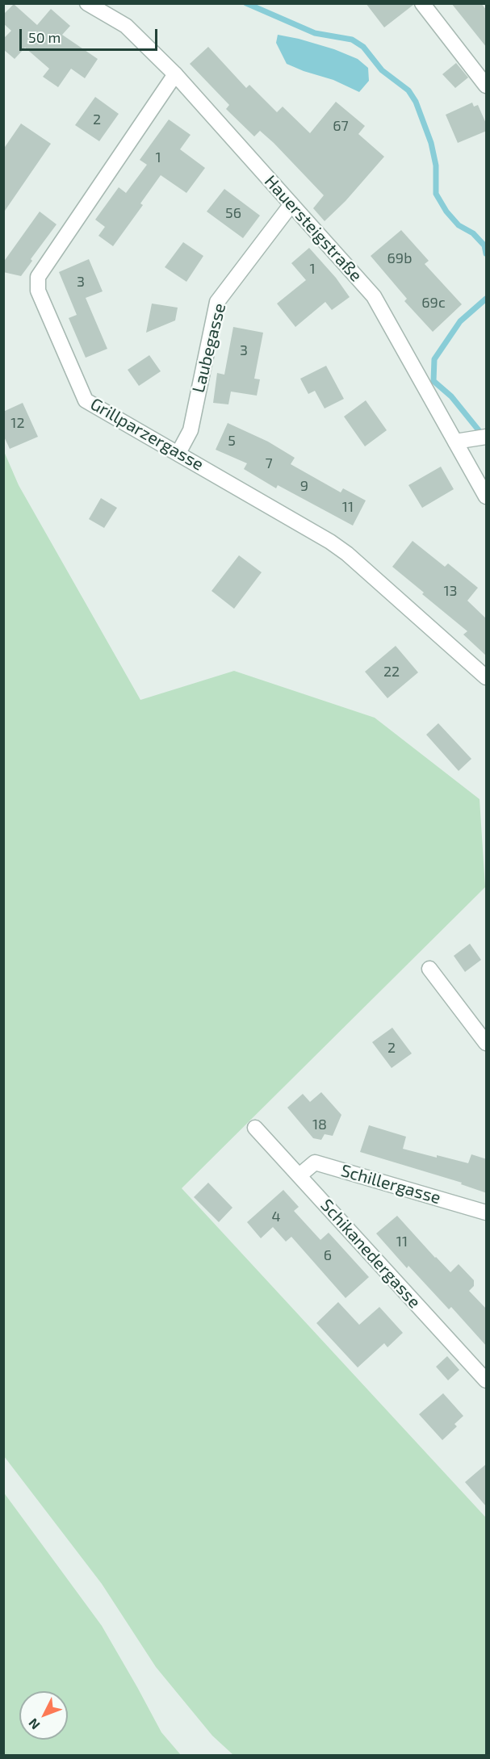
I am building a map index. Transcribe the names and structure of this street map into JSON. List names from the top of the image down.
{
  "streets": {
    "street": [
      "Hauersteigstraße",
      "Laubegasse",
      "Grillparzergasse",
      "Schillergasse",
      "Schikanedergasse"
    ]
  },
  "crossings": [
    ["Hauersteigstraße", "Laubegasse"],
    ["Hauersteigstraße", "Grillparzergasse"],
    ["Laubegasse", "Grillparzergasse"],
    ["Schillergasse", "Schikanedergasse"]
  ],
  "house_numbers": [
    "2",
    "67",
    "1",
    "56",
    "69b",
    "1",
    "3",
    "69c",
    "3",
    "12",
    "5",
    "7",
    "9",
    "11",
    "13",
    "22",
    "2",
    "18",
    "4",
    "11",
    "6"
  ],
  "scale_bar": "50 m",
  "north": "bottom left"
}
